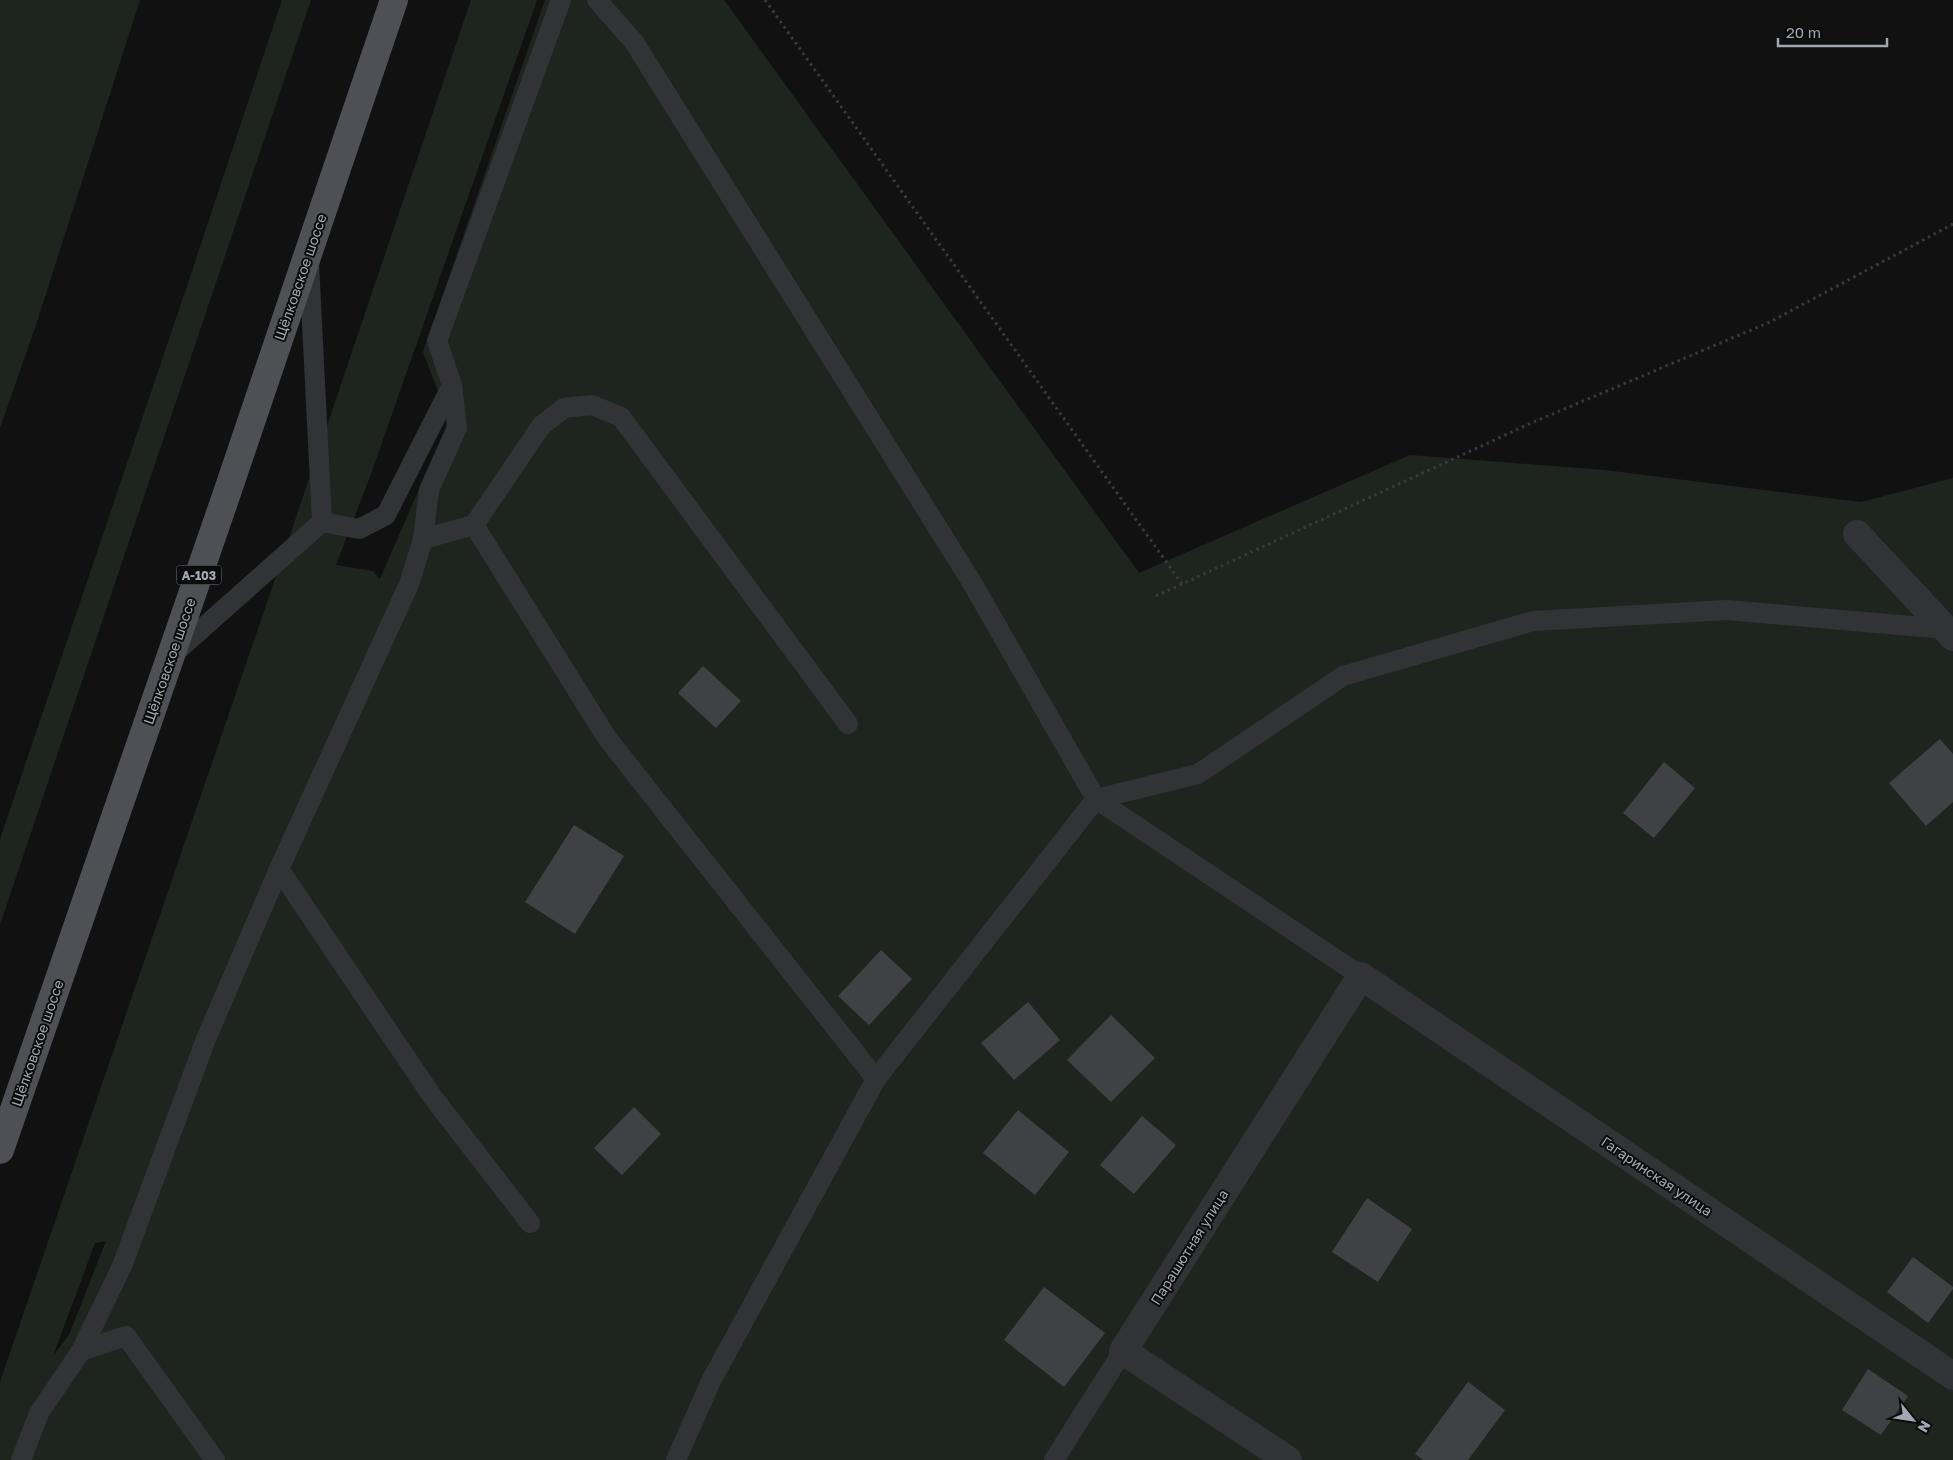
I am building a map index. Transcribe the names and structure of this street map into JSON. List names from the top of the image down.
{
  "streets": {
    "main road": ["Щёлковское шоссе", "А-103"],
    "street": ["Гагаринская улица", "Парашютная улица"]
  },
  "crossings": [
    ["Гагаринская улица", "Парашютная улица"]
  ],
  "scale_bar": "20 m",
  "north": "bottom right"
}
